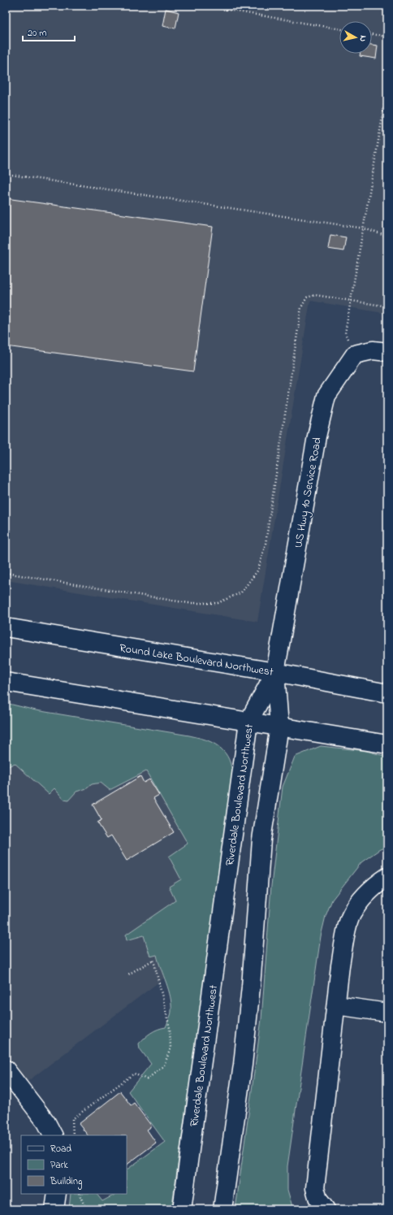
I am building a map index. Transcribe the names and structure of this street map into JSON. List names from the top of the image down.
{
  "streets": {
    "street": ["US Hwy 10 Service Road", "Round Lake Boulevard Northwest", "Riverdale Boulevard Northwest"]
  },
  "crossings": [
    ["US Hwy 10 Service Road", "Round Lake Boulevard Northwest"],
    ["US Hwy 10 Service Road", "Riverdale Boulevard Northwest"],
    ["Round Lake Boulevard Northwest", "Riverdale Boulevard Northwest"]
  ],
  "legend": ["Road", "Park", "Building"],
  "scale_bar": "20 m",
  "north": "right"
}
